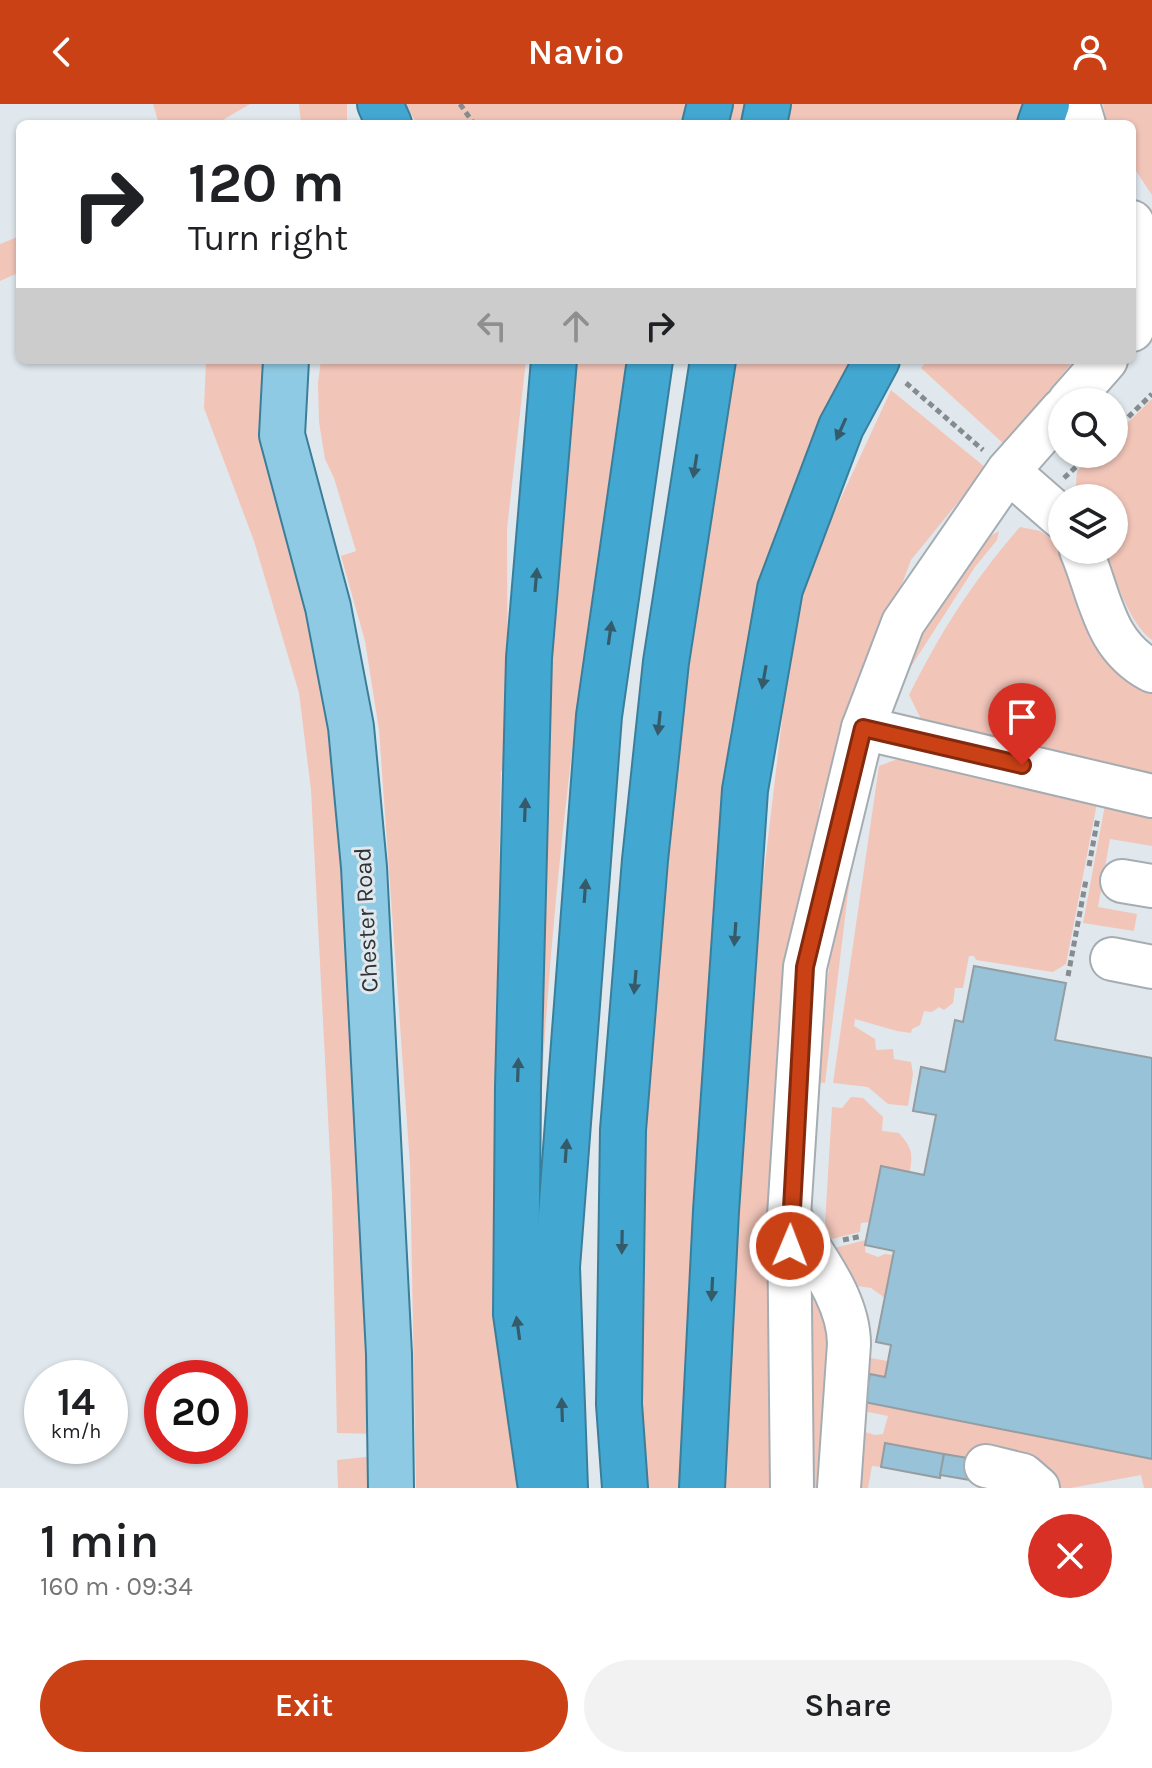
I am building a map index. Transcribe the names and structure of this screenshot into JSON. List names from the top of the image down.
{
  "streets": {
    "main road": ["Chester Road"]
  },
  "page": {
    "header": "Navio",
    "turn": ["120 m", "Turn right"],
    "speed": "14 km/h",
    "limit": "20",
    "heading": ["1 min", "160 m · 09:34"],
    "buttons": ["Exit", "Share"]
  }
}
